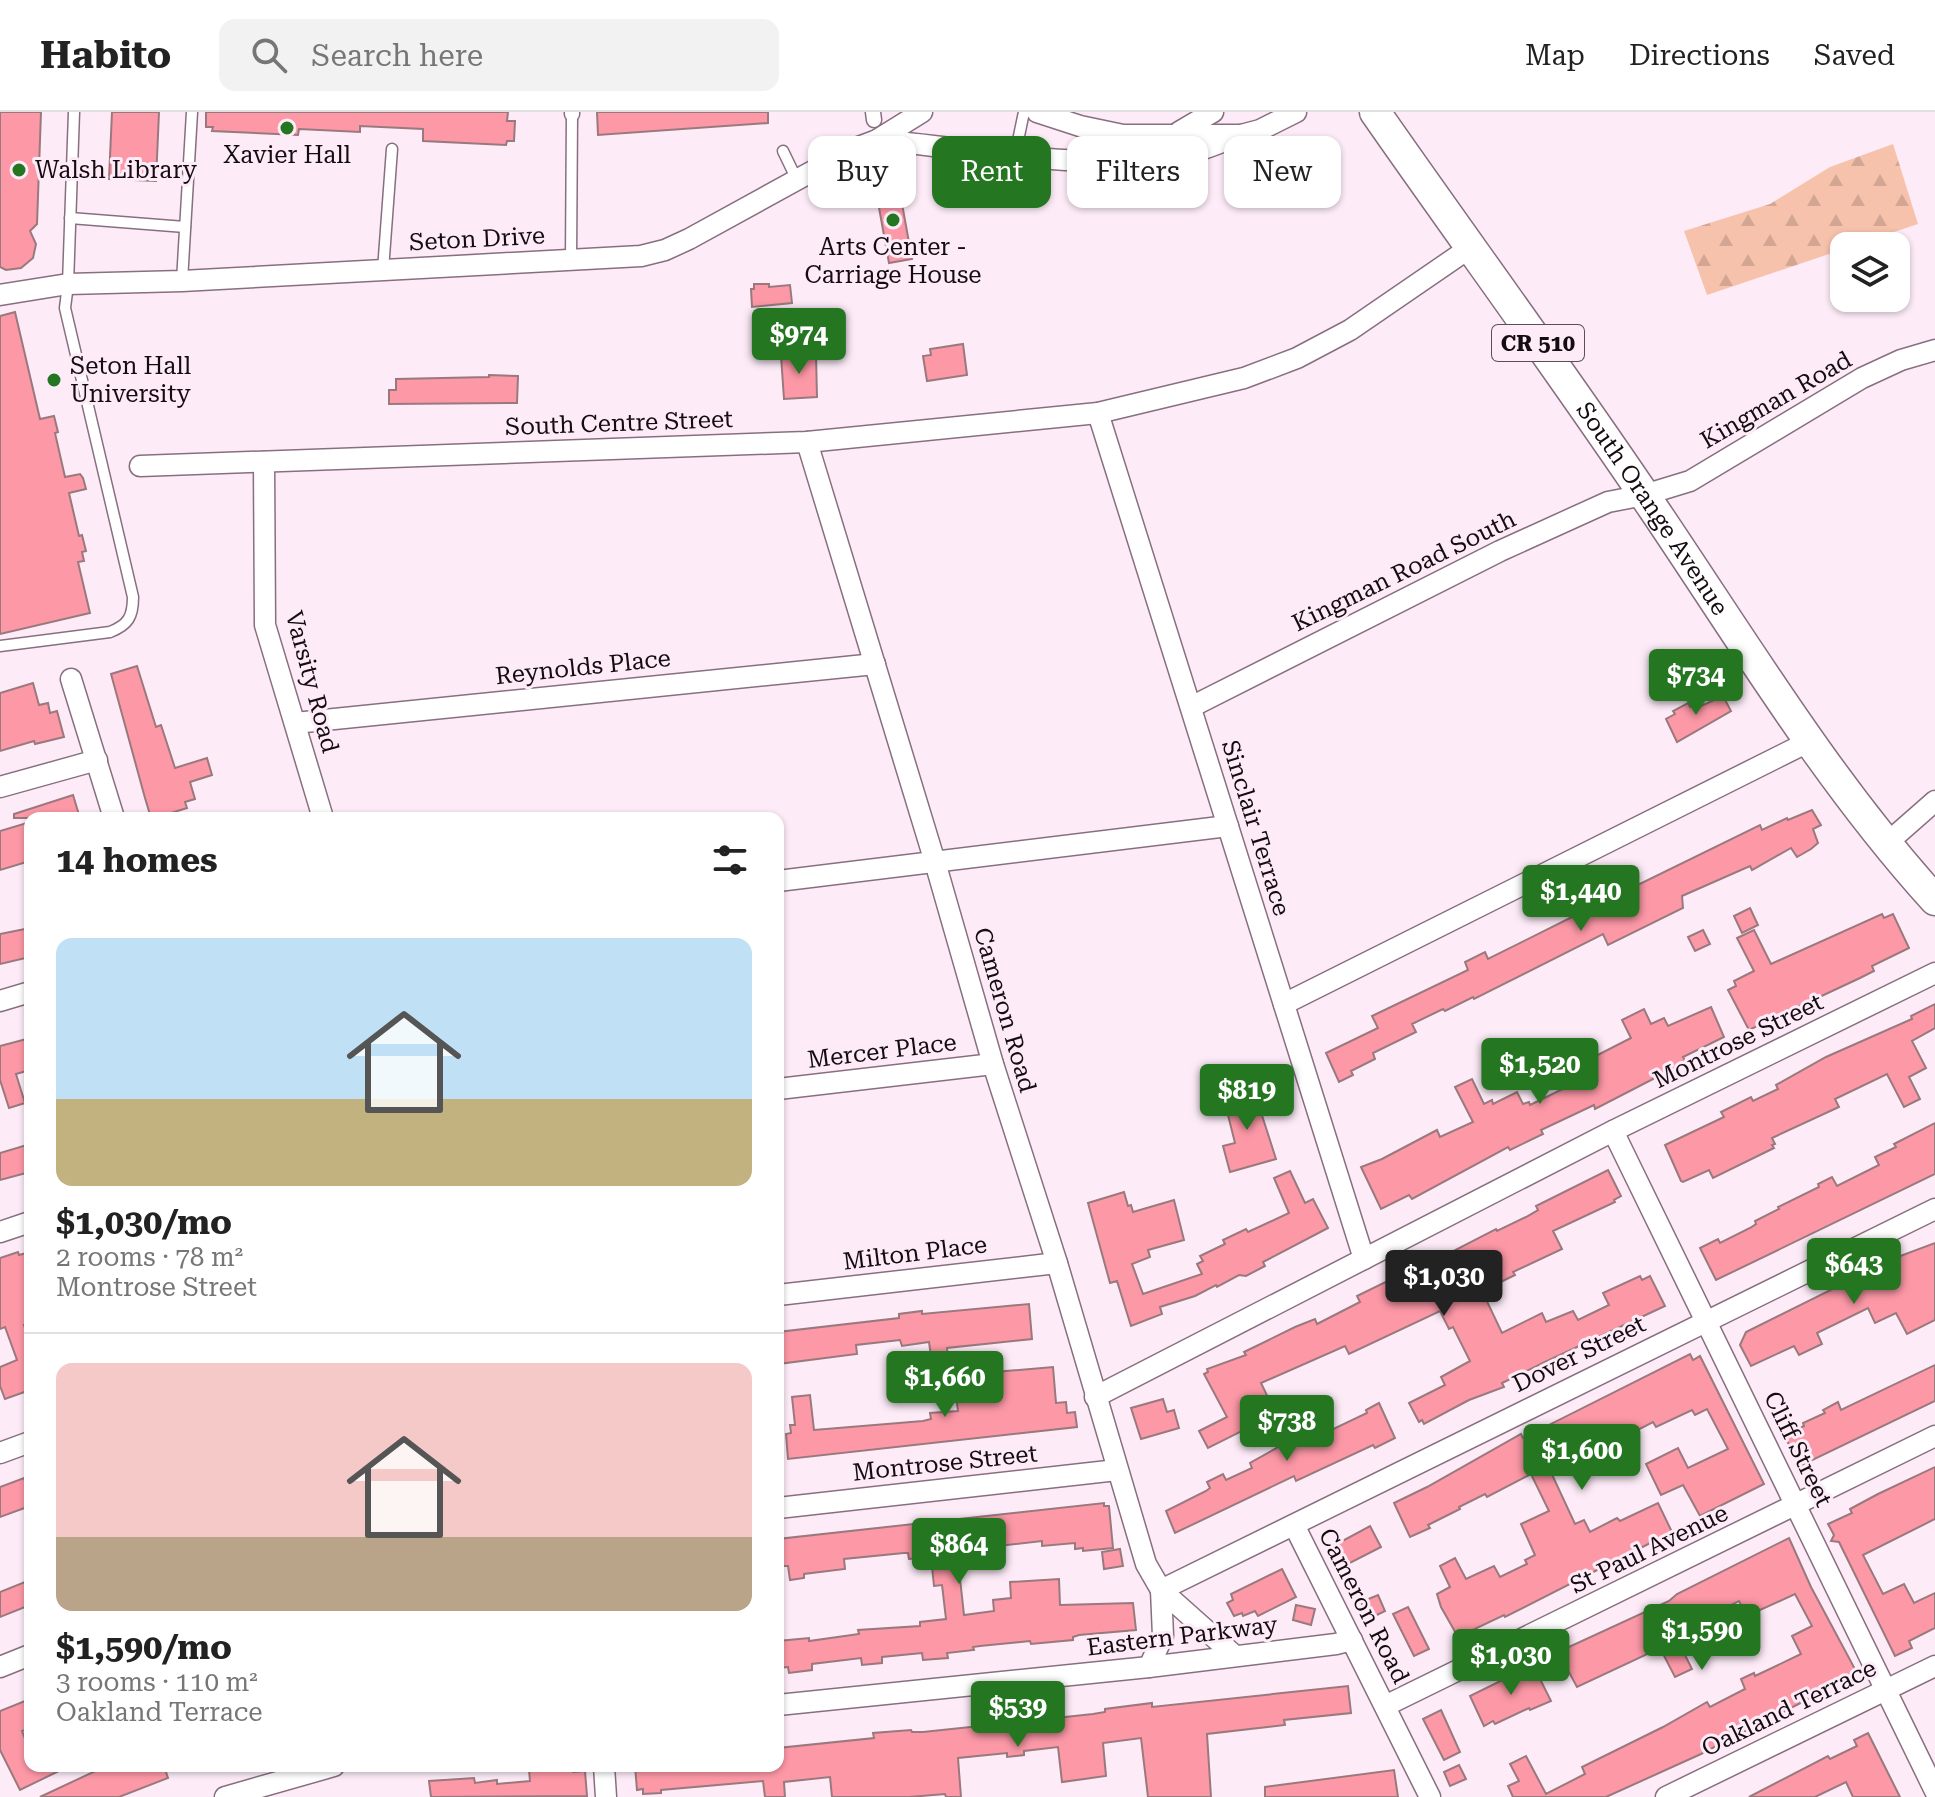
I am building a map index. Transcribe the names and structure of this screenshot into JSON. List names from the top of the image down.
{
  "streets": {
    "main road": ["CR 510", "South Orange Avenue"],
    "street": [
      "Seton Drive",
      "Kingman Road",
      "South Centre Street",
      "Kingman Road South",
      "Reynolds Place",
      "Varsity Road",
      "Sinclair Terrace",
      "Cameron Road",
      "Montrose Street",
      "Mercer Place",
      "Milton Place",
      "Dover Street",
      "Cliff Street",
      "St Paul Avenue",
      "Eastern Parkway",
      "Oakland Terrace"
    ]
  },
  "crossings": [
    ["Kingman Road", "South Orange Avenue"],
    ["Kingman Road", "Kingman Road South"],
    ["South Centre Street", "South Orange Avenue"],
    ["South Centre Street", "Varsity Road"],
    ["South Centre Street", "Sinclair Terrace"],
    ["South Centre Street", "Cameron Road"],
    ["South Orange Avenue", "Kingman Road South"],
    ["Kingman Road South", "Sinclair Terrace"],
    ["Reynolds Place", "Varsity Road"],
    ["Reynolds Place", "Cameron Road"],
    ["Sinclair Terrace", "Montrose Street"],
    ["Cameron Road", "Montrose Street"],
    ["Cameron Road", "Mercer Place"],
    ["Cameron Road", "Milton Place"],
    ["Cameron Road", "Dover Street"],
    ["Cameron Road", "St Paul Avenue"],
    ["Cameron Road", "Eastern Parkway"],
    ["Montrose Street", "Cliff Street"],
    ["Dover Street", "Cliff Street"],
    ["Cliff Street", "St Paul Avenue"],
    ["Cliff Street", "Oakland Terrace"]
  ],
  "places": [
    "Xavier Hall",
    "Walsh Library",
    "Arts Center - Carriage House",
    "Seton Hall University"
  ],
  "page": {
    "header": "Habito",
    "search": "Search here",
    "nav": ["Map", "Directions", "Saved"],
    "chip": [
      "Buy",
      "Rent",
      "Filters",
      "New"
    ],
    "price": [
      "$974",
      "$734",
      "$1,440",
      "$1,520",
      "$819",
      "$643",
      "$1,030",
      "$1,660",
      "$738",
      "$1,600",
      "$864",
      "$1,590",
      "$1,030",
      "$539"
    ],
    "heading": "14 homes",
    "list": [
      {
        "name": "$1,030/mo",
        "note": "2 rooms · 78 m² · Montrose Street"
      },
      {
        "name": "$1,590/mo",
        "note": "3 rooms · 110 m² · Oakland Terrace"
      }
    ]
  }
}
